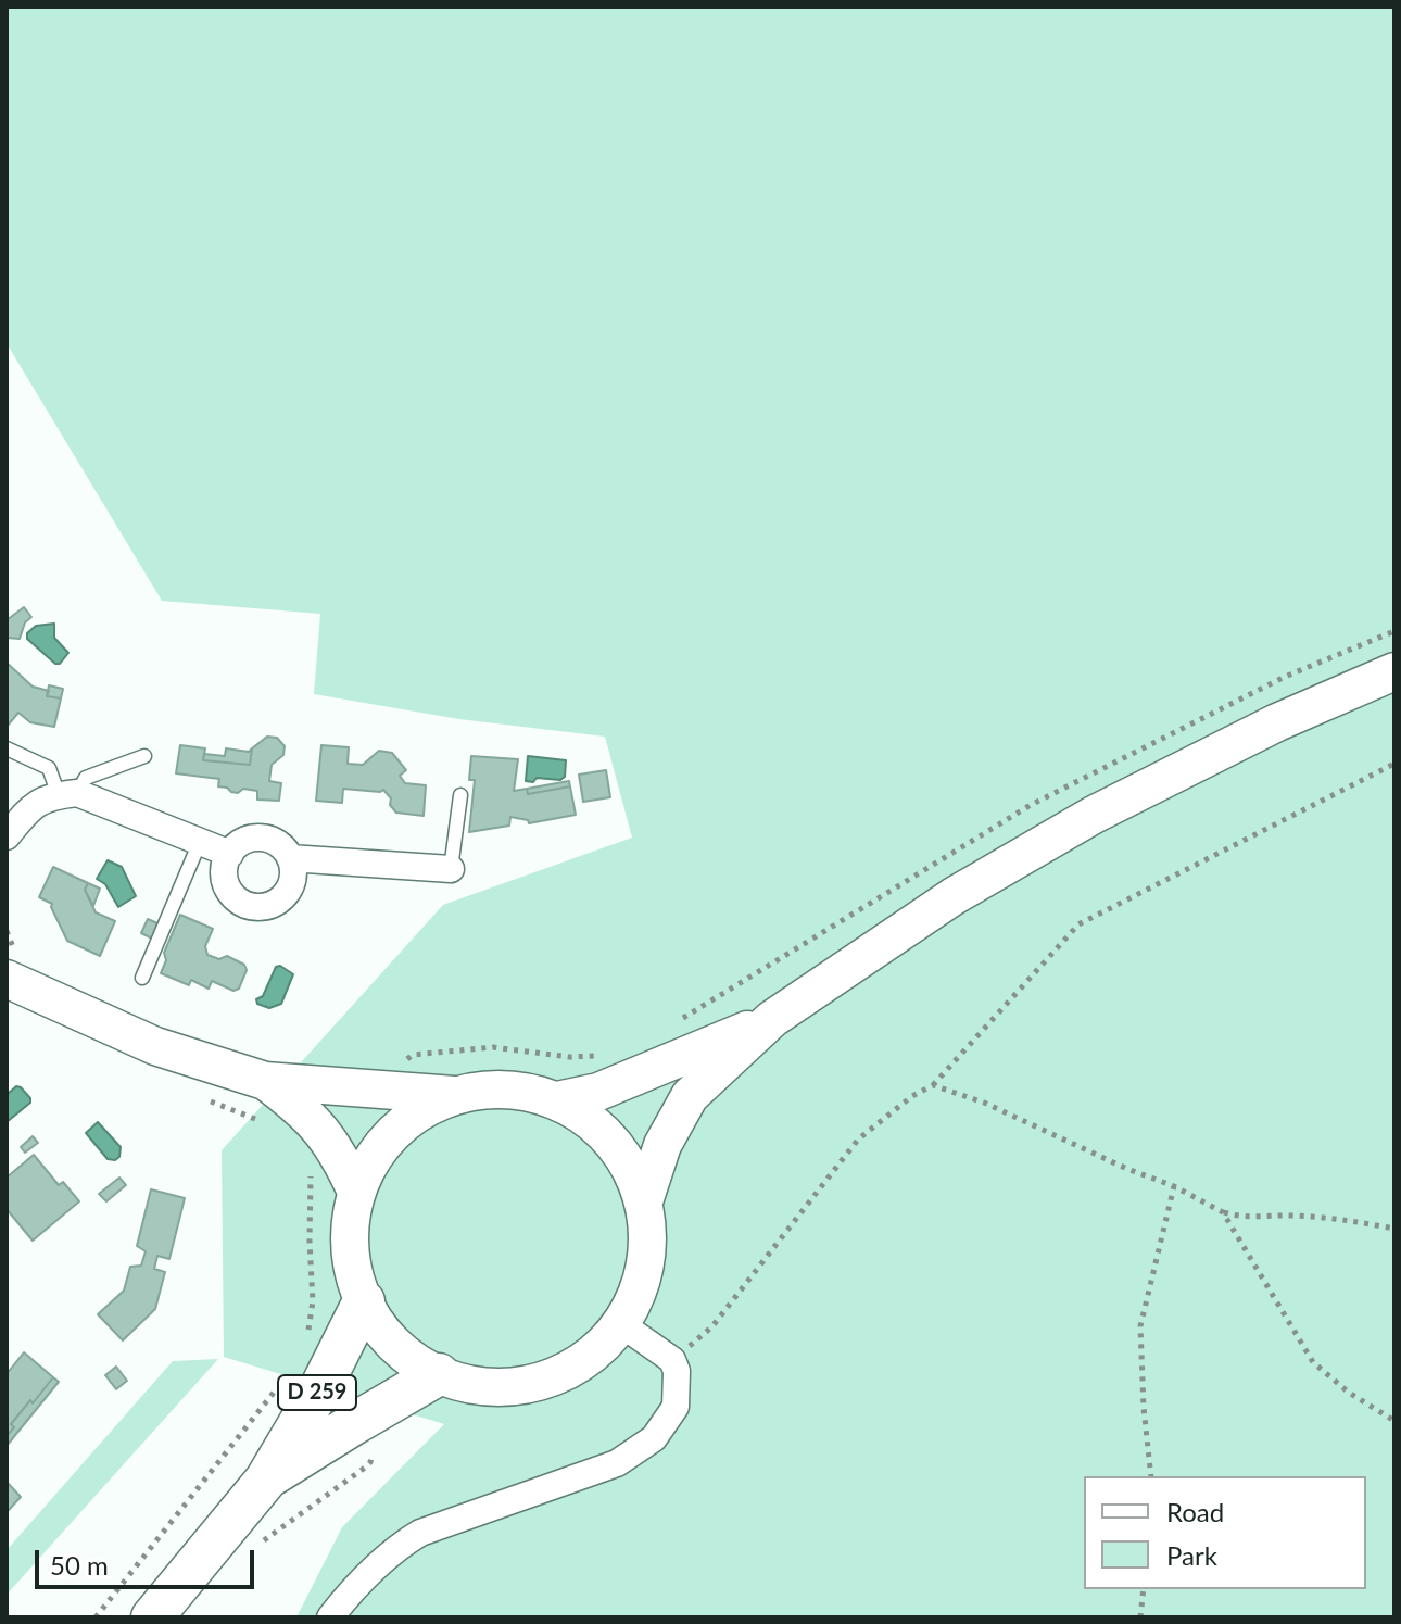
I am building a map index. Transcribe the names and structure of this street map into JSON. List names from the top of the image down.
{
  "streets": {
    "main road": ["D 259"]
  },
  "legend": ["Road", "Park"],
  "scale_bar": "50 m"
}
